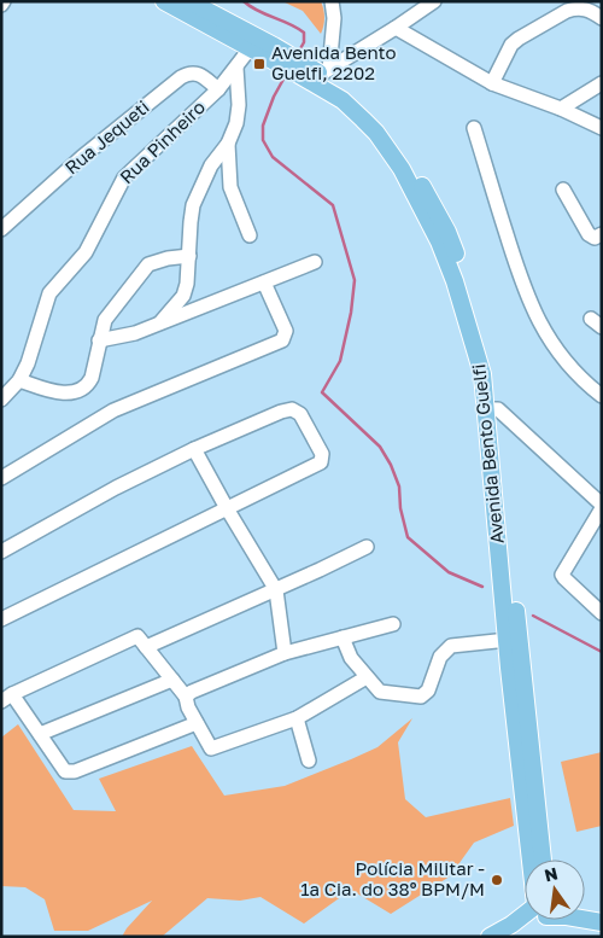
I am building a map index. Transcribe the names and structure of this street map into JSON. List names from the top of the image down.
{
  "streets": {
    "main road": ["Avenida Bento Guelfi"],
    "street": ["Rua Jequeti", "Rua Pinheiro"]
  },
  "crossings": [
    ["Rua Jequeti", "Rua Pinheiro"],
    ["Rua Pinheiro", "Avenida Bento Guelfi"]
  ],
  "places": {
    "transit": ["Avenida Bento Guelfi, 2202"],
    "other": ["Polícia Militar - 1ª Cia. do 38º BPM/M"]
  },
  "north": "top"
}
